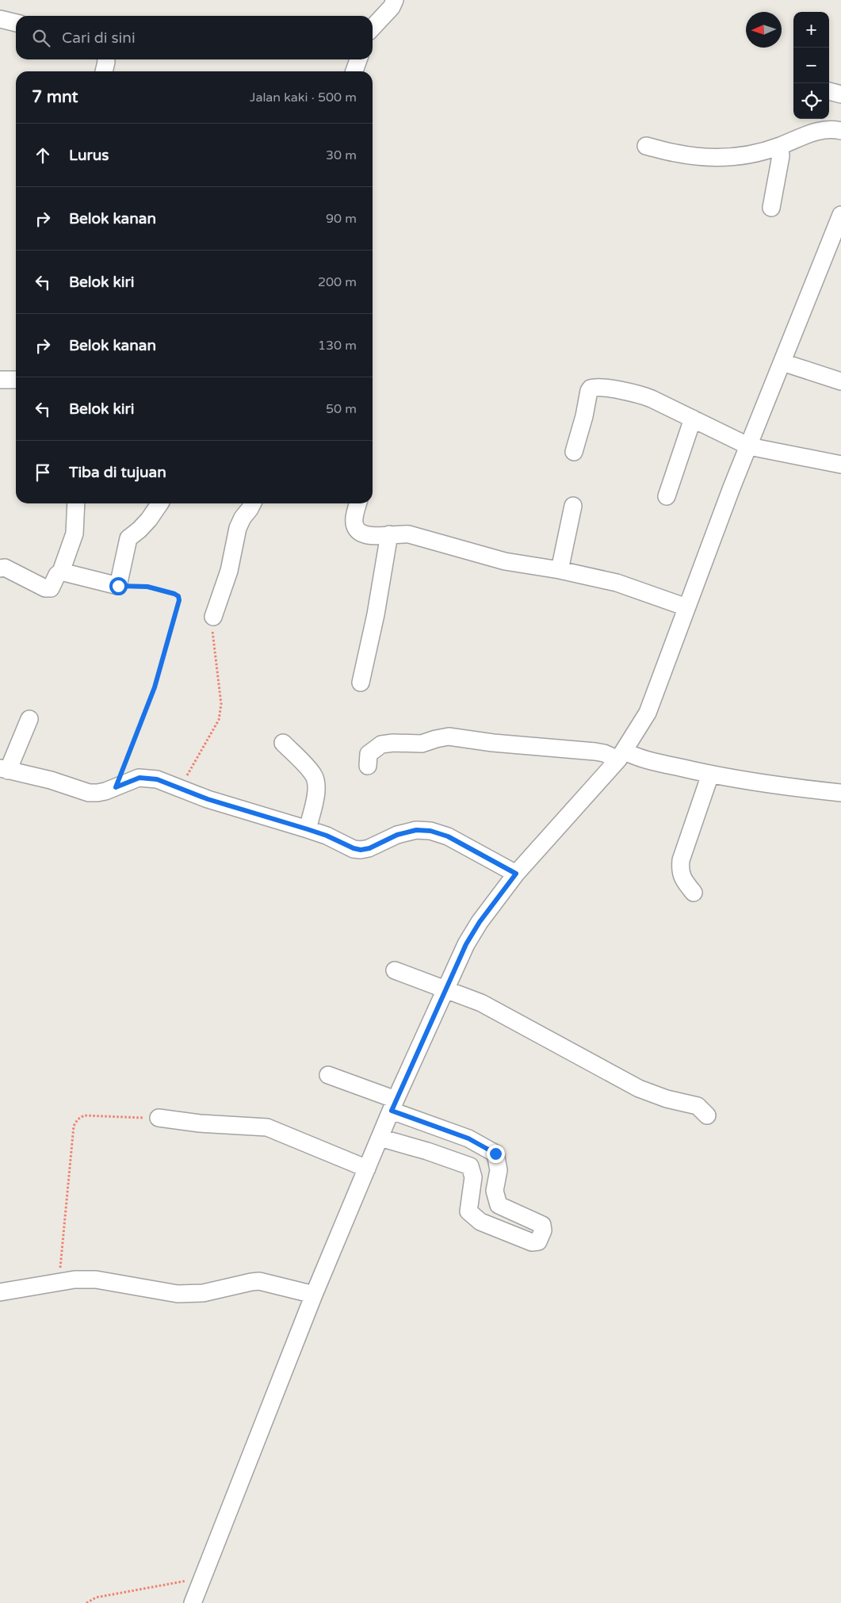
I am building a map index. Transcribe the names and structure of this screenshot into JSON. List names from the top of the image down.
{
  "north": "left",
  "page": {
    "map_buttons": ["+", "−"],
    "search": "Cari di sini",
    "heading": ["7 mnt", "Jalan kaki · 500 m"],
    "list": [
      ["Lurus", "30 m"],
      ["Belok kanan", "90 m"],
      ["Belok kiri", "200 m"],
      ["Belok kanan", "130 m"],
      ["Belok kiri", "50 m"],
      "Tiba di tujuan"
    ]
  }
}
